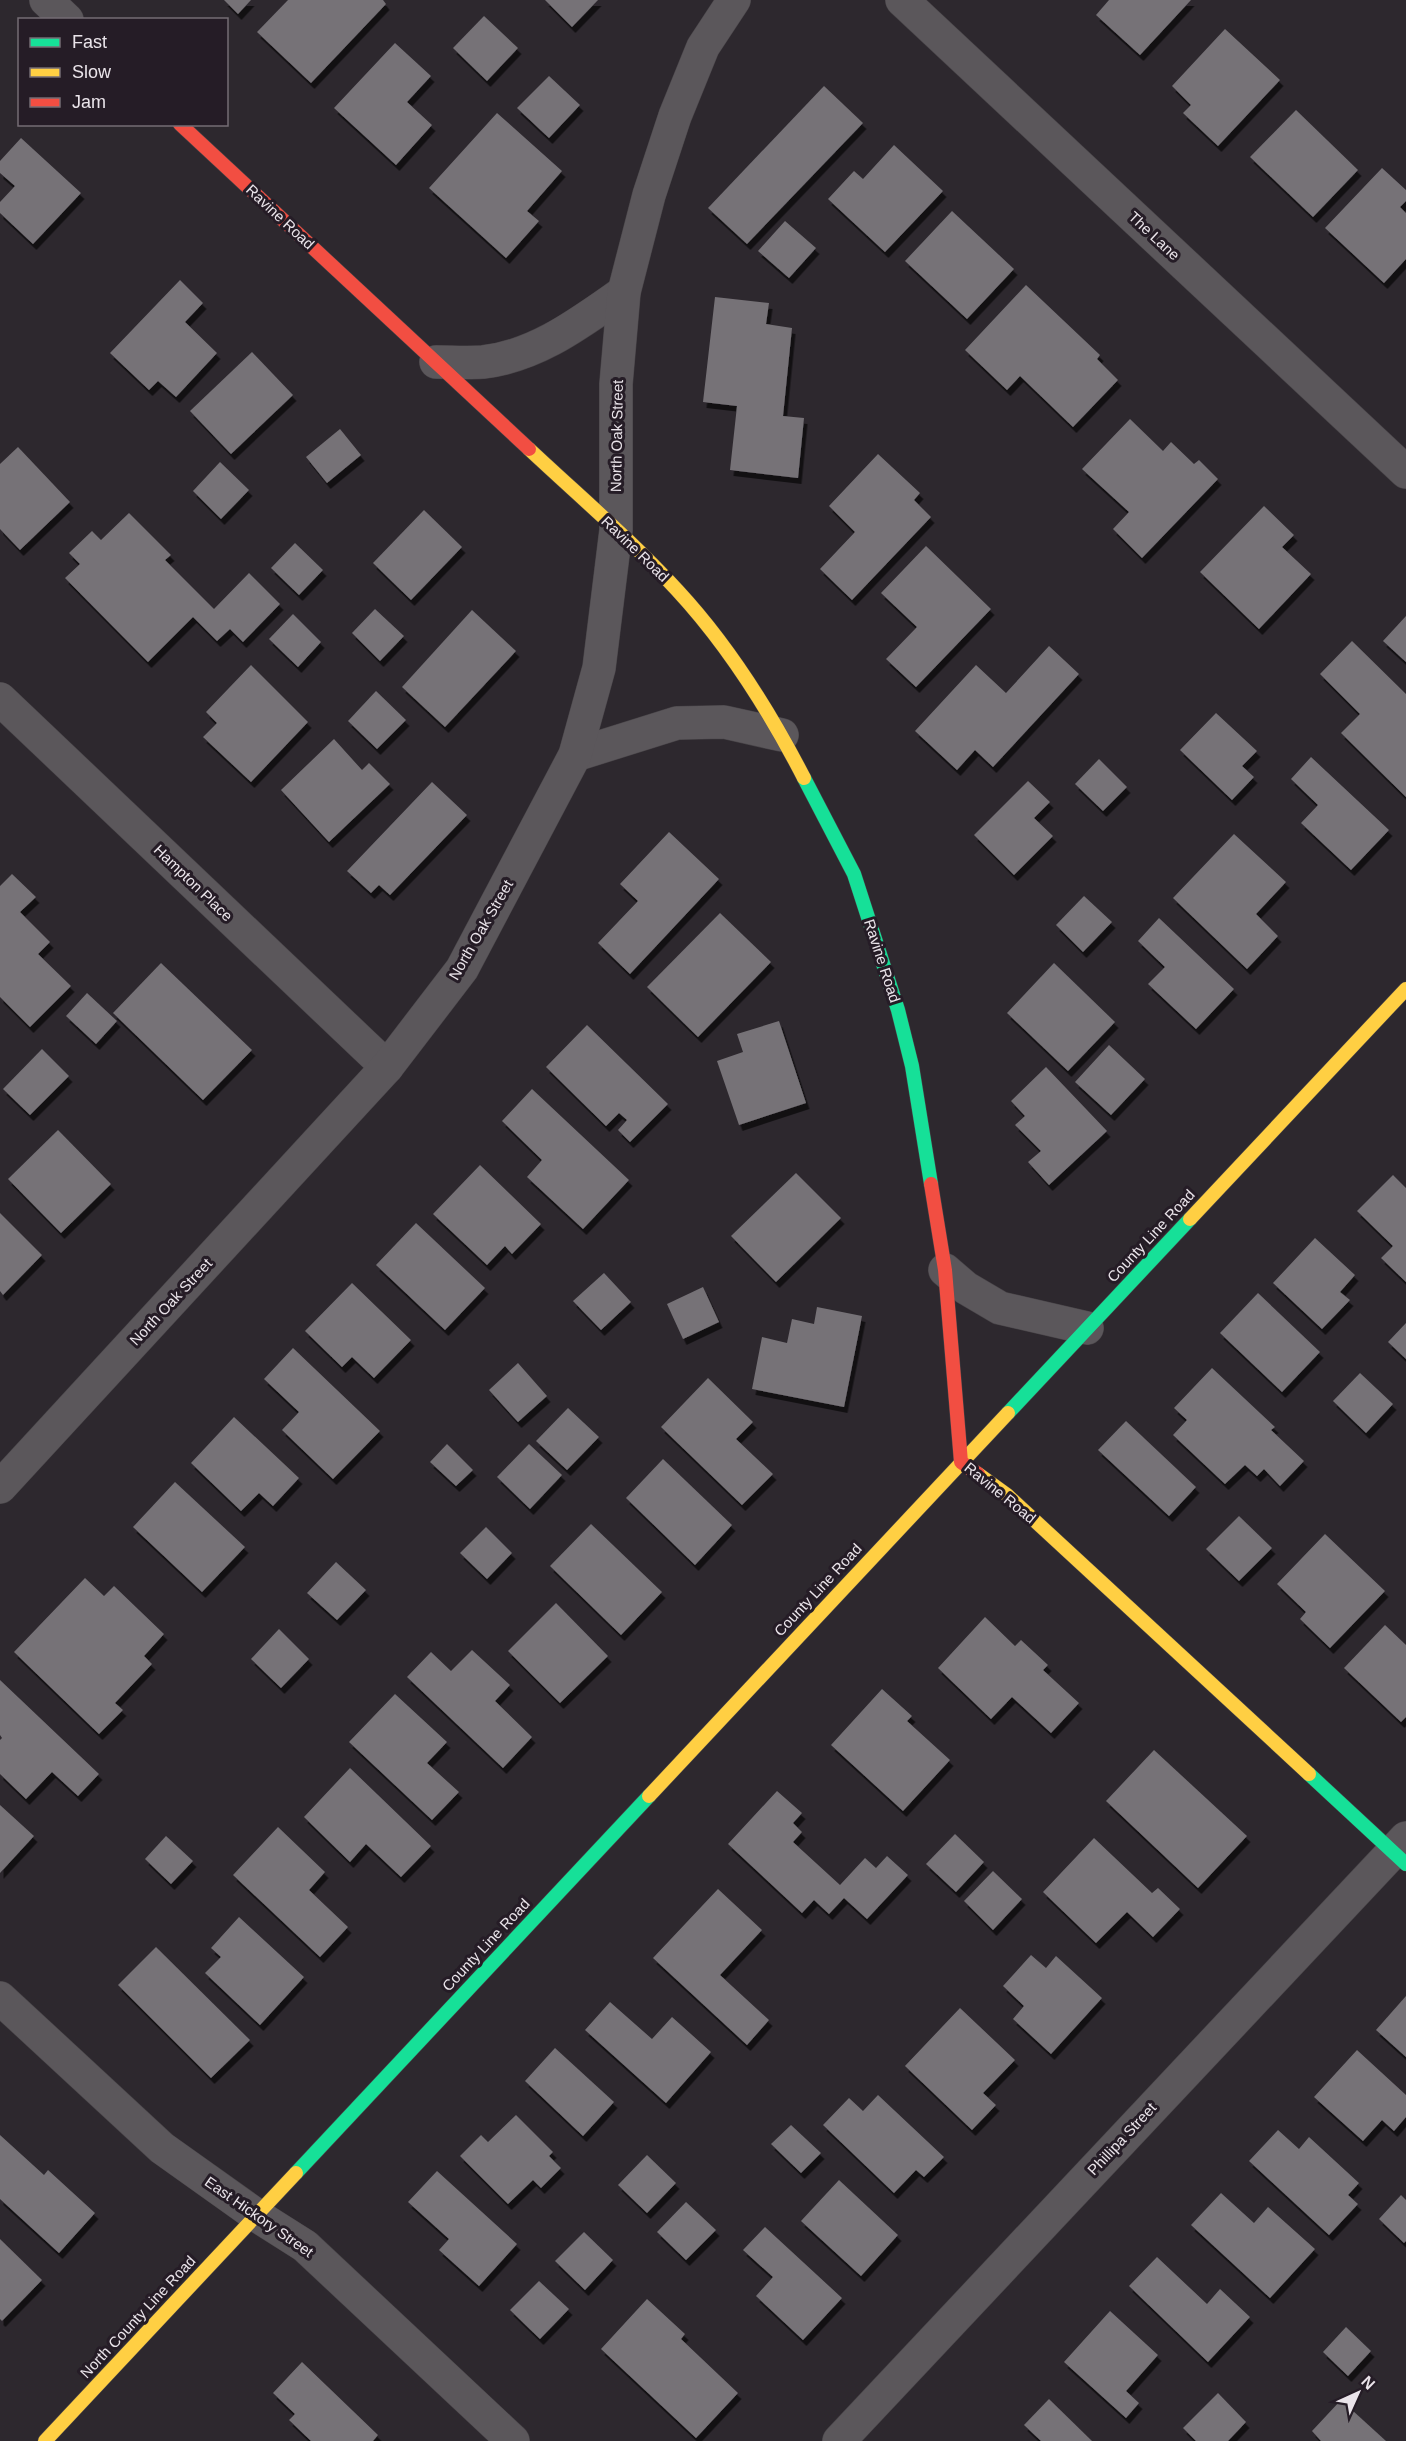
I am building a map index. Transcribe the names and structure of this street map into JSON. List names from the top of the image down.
{
  "streets": {
    "street": [
      "Ravine Road",
      "The Lane",
      "North Oak Street",
      "Hampton Place",
      "County Line Road",
      "Phillipa Street",
      "East Hickory Street",
      "North County Line Road"
    ]
  },
  "crossings": [
    ["Ravine Road", "North Oak Street"],
    ["Ravine Road", "County Line Road"],
    ["Ravine Road", "Phillipa Street"],
    ["North Oak Street", "Hampton Place"],
    ["County Line Road", "East Hickory Street"],
    ["County Line Road", "North County Line Road"],
    ["East Hickory Street", "North County Line Road"]
  ],
  "legend": ["Fast", "Slow", "Jam"],
  "north": "top right"
}
